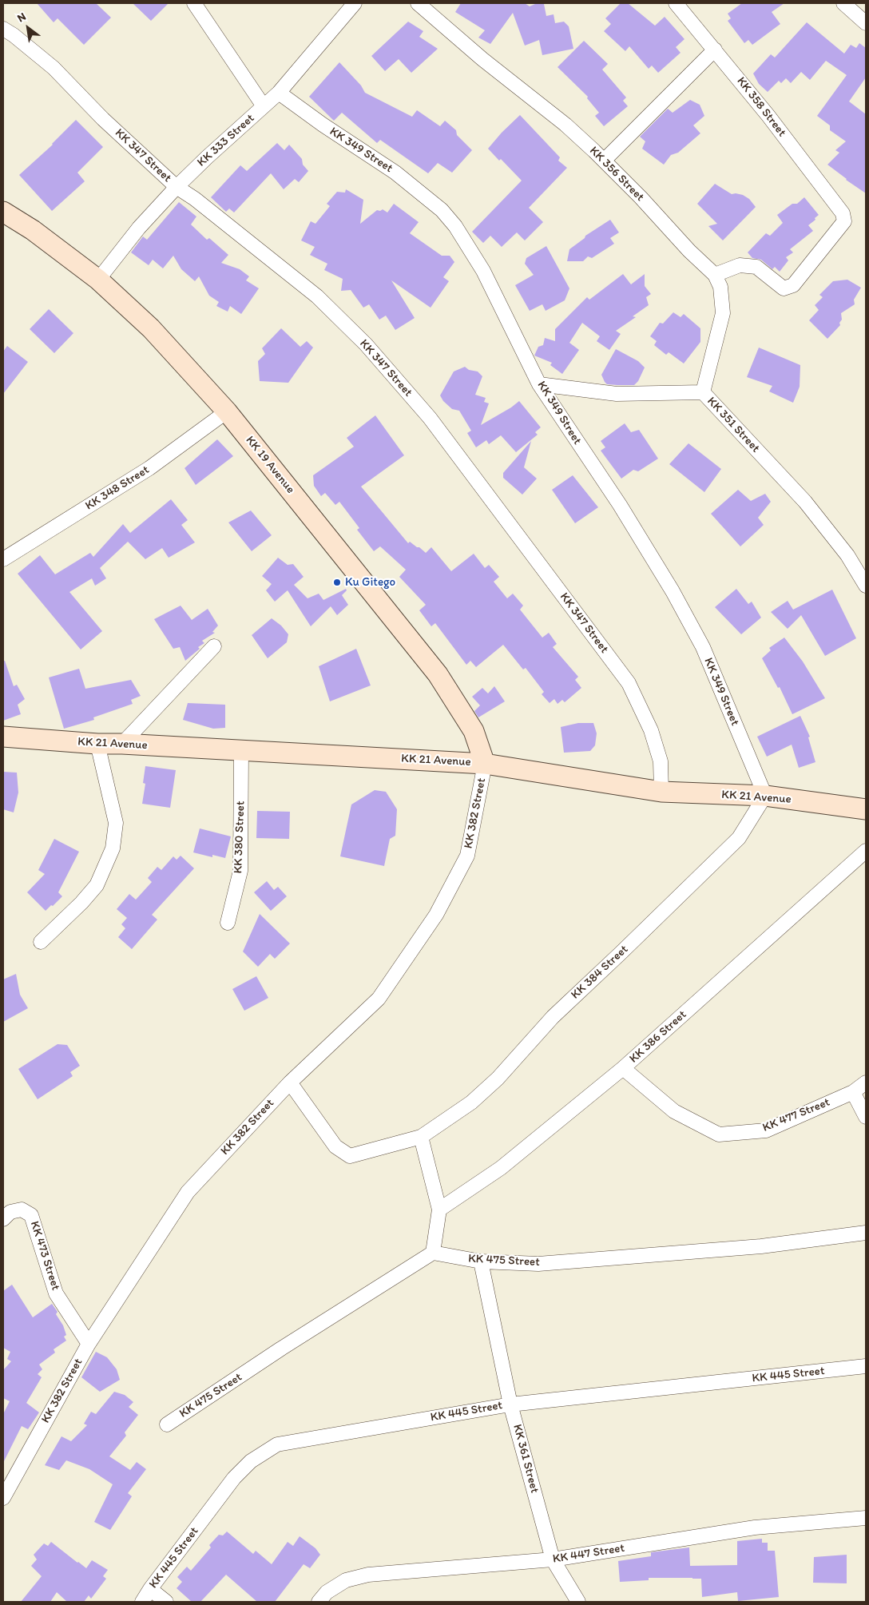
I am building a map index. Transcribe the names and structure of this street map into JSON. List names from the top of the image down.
{
  "streets": {
    "main road": ["KK 19 Avenue", "KK 21 Avenue"],
    "street": [
      "KK 358 Street",
      "KK 333 Street",
      "KK 349 Street",
      "KK 347 Street",
      "KK 356 Street",
      "KK 351 Street",
      "KK 348 Street",
      "KK 382 Street",
      "KK 380 Street",
      "KK 384 Street",
      "KK 386 Street",
      "KK 477 Street",
      "KK 473 Street",
      "KK 475 Street",
      "KK 445 Street",
      "KK 361 Street",
      "KK 447 Street"
    ]
  },
  "crossings": [
    ["KK 358 Street", "KK 356 Street"],
    ["KK 333 Street", "KK 349 Street"],
    ["KK 333 Street", "KK 347 Street"],
    ["KK 333 Street", "KK 19 Avenue"],
    ["KK 349 Street", "KK 351 Street"],
    ["KK 349 Street", "KK 21 Avenue"],
    ["KK 349 Street", "KK 384 Street"],
    ["KK 347 Street", "KK 21 Avenue"],
    ["KK 356 Street", "KK 351 Street"],
    ["KK 19 Avenue", "KK 348 Street"],
    ["KK 19 Avenue", "KK 21 Avenue"],
    ["KK 19 Avenue", "KK 382 Street"],
    ["KK 21 Avenue", "KK 382 Street"],
    ["KK 21 Avenue", "KK 380 Street"],
    ["KK 21 Avenue", "KK 384 Street"],
    ["KK 382 Street", "KK 473 Street"],
    ["KK 386 Street", "KK 477 Street"],
    ["KK 475 Street", "KK 361 Street"],
    ["KK 445 Street", "KK 361 Street"],
    ["KK 361 Street", "KK 447 Street"]
  ],
  "places": ["Ku Gitego"],
  "north": "top left"
}
